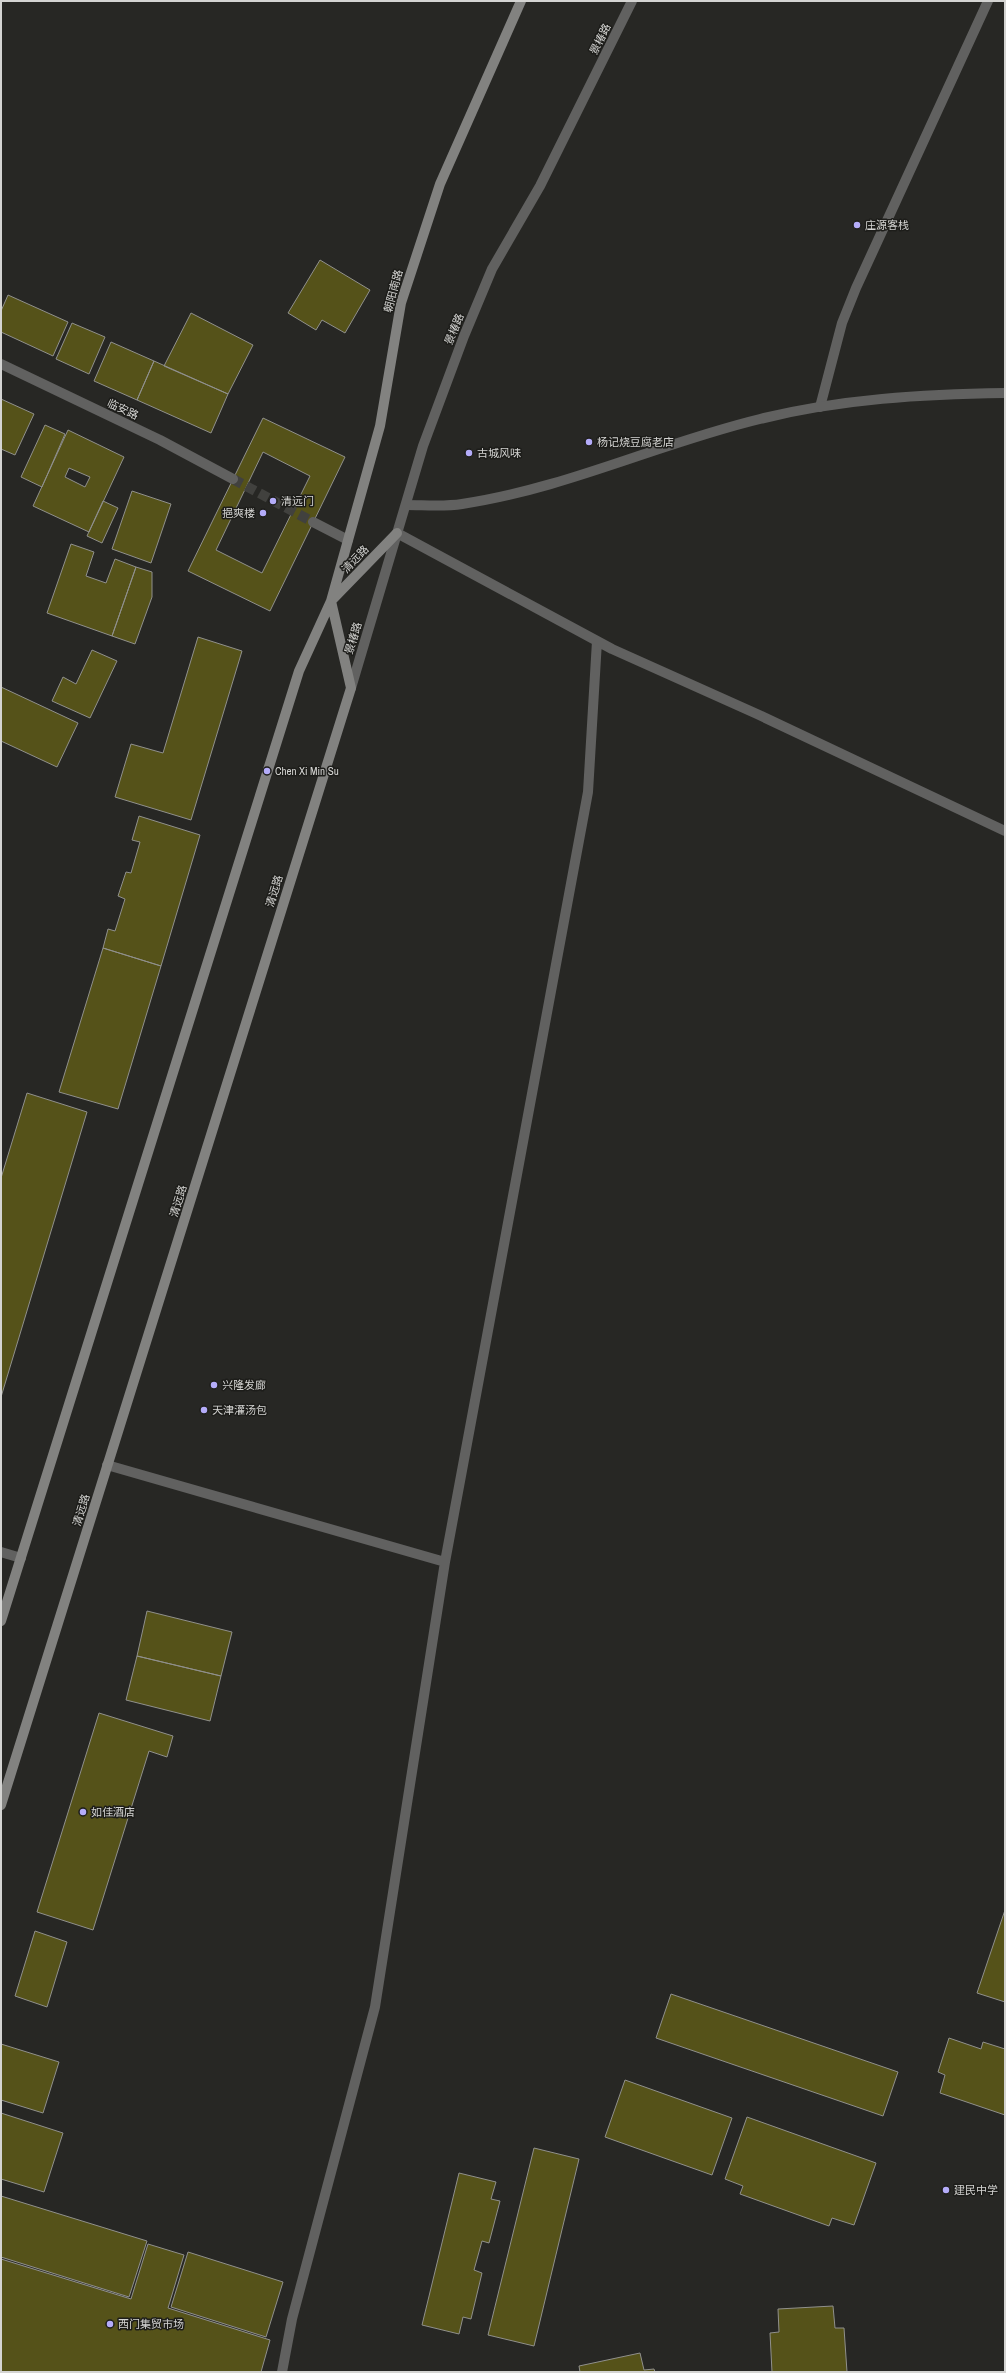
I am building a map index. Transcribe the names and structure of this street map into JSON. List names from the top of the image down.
{
  "streets": {
    "main road": ["朝阳南路", "清远路"],
    "street": ["景椿路", "临安路"]
  },
  "crossings": [
    ["景椿路", "清远路"],
    ["朝阳南路", "清远路"]
  ],
  "places": [
    "庄源客栈",
    "杨记烧豆腐老店",
    "古城风味",
    "清远门",
    "挹爽楼",
    "Chen Xi Min Su",
    "兴隆发廊",
    "天津灌汤包",
    "如佳酒店",
    "建民中学",
    "西门集贸市场"
  ]
}
